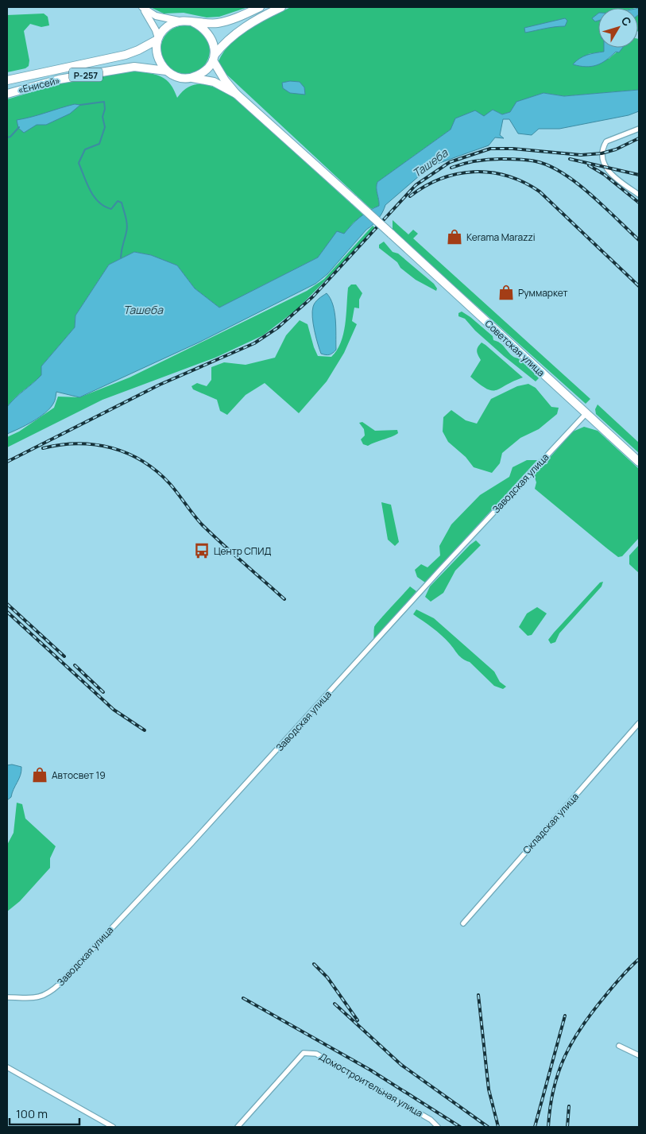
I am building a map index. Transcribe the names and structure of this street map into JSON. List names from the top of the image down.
{
  "streets": {
    "main road": ["Р-257", "«Енисей»", "Советская улица"],
    "street": ["Заводская улица", "Складская улица", "Домостроительная улица"]
  },
  "crossings": [
    ["«Енисей»", "Советская улица"],
    ["Советская улица", "Заводская улица"]
  ],
  "water": ["Ташеба"],
  "places": {
    "shop": ["Kerama Marazzi", "Руммаркет", "Автосвет 19"],
    "bus stop": ["Центр СПИД"]
  },
  "scale_bar": "100 m",
  "north": "top right"
}
